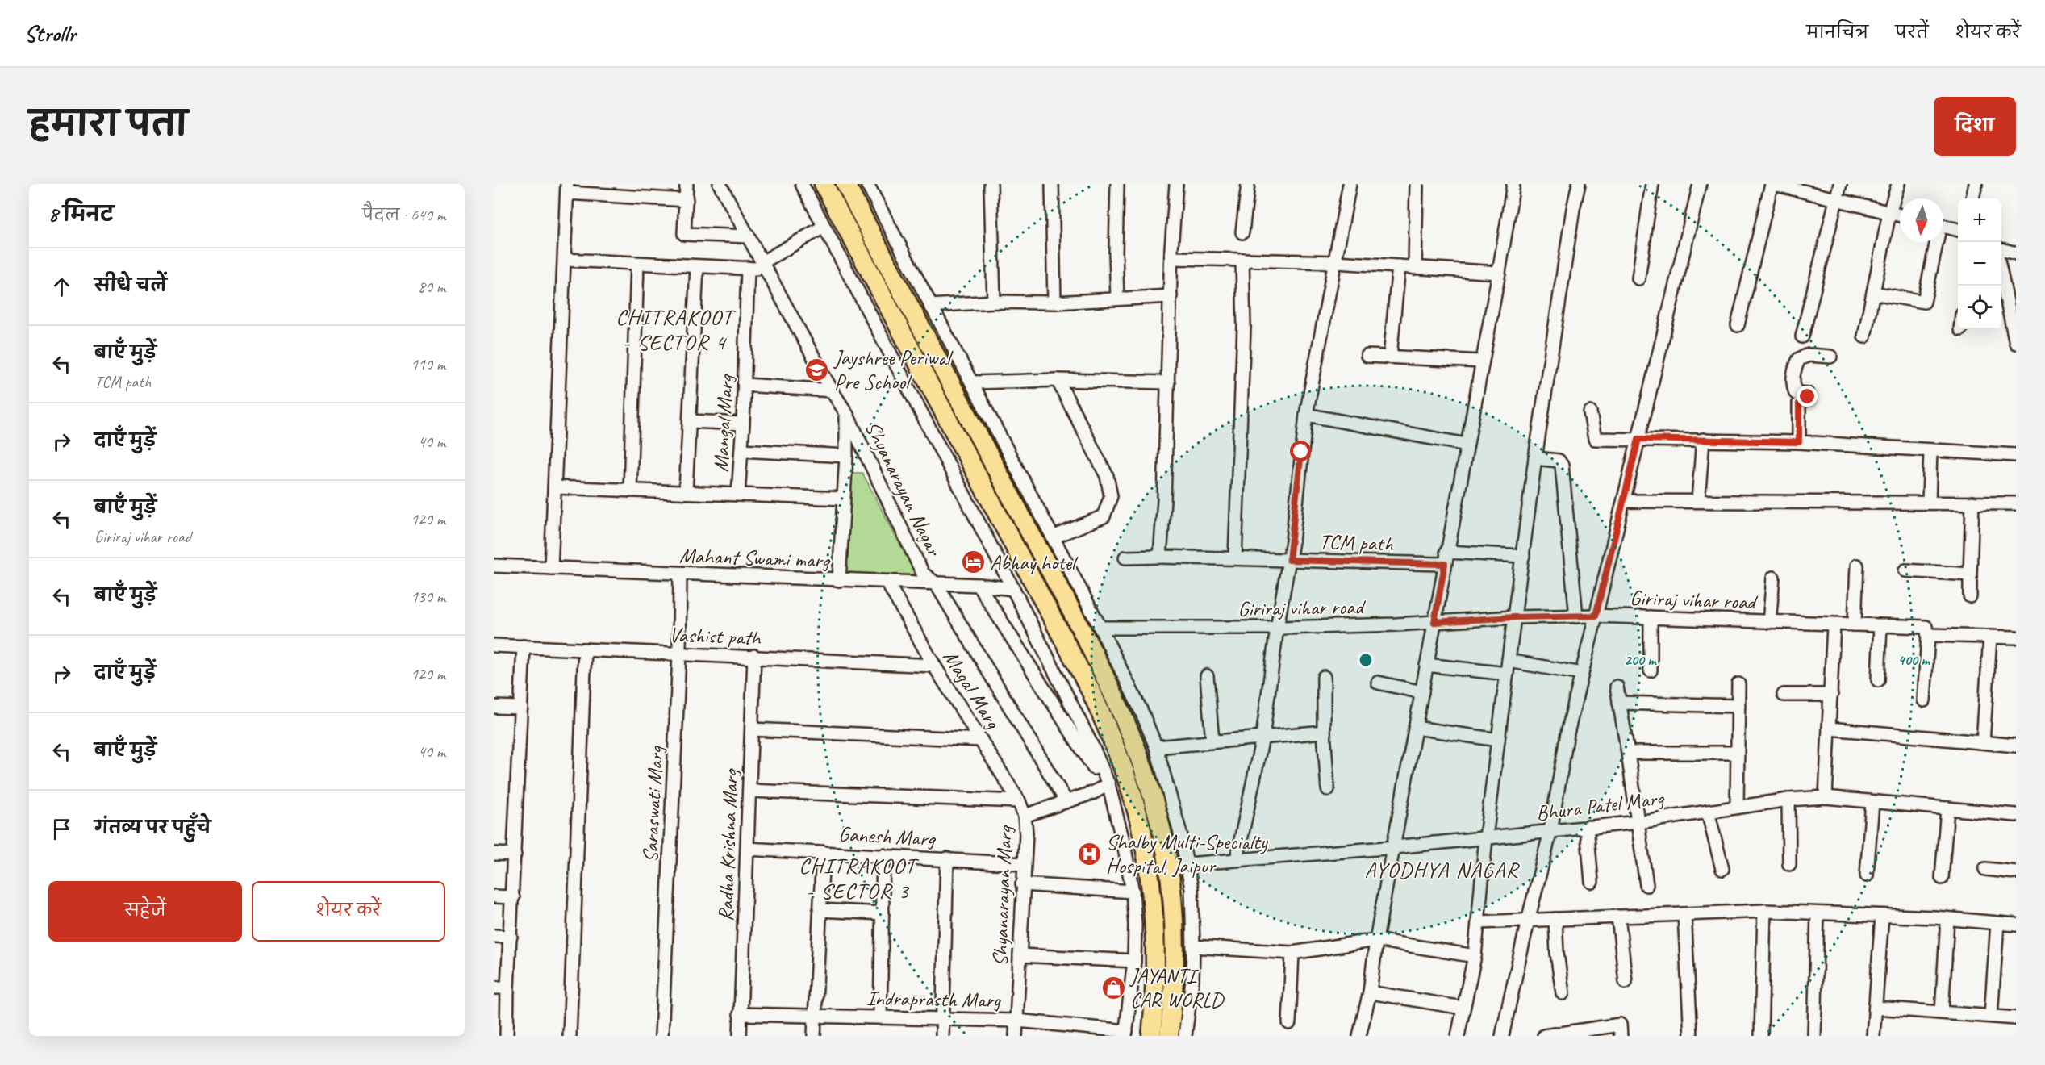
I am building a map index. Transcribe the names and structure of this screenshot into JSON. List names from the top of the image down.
{
  "streets": {
    "street": [
      "Mangal Marg",
      "Shyanarayan Nagar",
      "TCM path",
      "Mahant Swami marg",
      "Giriraj vihar road",
      "Vashist path",
      "Magal Marg",
      "Saraswati Marg",
      "Bhura Patel Marg",
      "Ganesh Marg",
      "Radha Krishna Marg",
      "Shyanarayan Marg",
      "Indraprasth Marg"
    ]
  },
  "crossings": [
    ["Shyanarayan Nagar", "Mahant Swami marg"],
    ["Mahant Swami marg", "Magal Marg"],
    ["Mahant Swami marg", "Saraswati Marg"],
    ["Vashist path", "Magal Marg"],
    ["Vashist path", "Saraswati Marg"],
    ["Vashist path", "Radha Krishna Marg"],
    ["Magal Marg", "Shyanarayan Marg"],
    ["Ganesh Marg", "Radha Krishna Marg"],
    ["Ganesh Marg", "Shyanarayan Marg"],
    ["Radha Krishna Marg", "Indraprasth Marg"],
    ["Shyanarayan Marg", "Indraprasth Marg"]
  ],
  "districts": ["CHITRAKOOT - SECTOR 4", "CHITRAKOOT - SECTOR 3", "AYODHYA NAGAR"],
  "places": {
    "school or university": ["Jayshree Periwal Pre School"],
    "hotel": ["Abhay hotel"],
    "hospital": ["Shalby Multi-Specialty Hospital, Jaipur"],
    "shop": ["JAYANTI CAR WORLD"]
  },
  "north": "bottom",
  "page": {
    "header": "Strollr",
    "nav": ["मानचित्र", "परतें", "शेयर करें"],
    "title": "हमारा पता",
    "buttons": [
      "दिशा",
      ["सहेजें", "शेयर करें"]
    ],
    "heading": ["8 मिनट", "पैदल · 640 m"],
    "map_buttons": ["+", "−"],
    "list": [
      ["सीधे चलें", "80 m"],
      ["बाएँ मुड़ें", "TCM path", "110 m"],
      ["दाएँ मुड़ें", "40 m"],
      ["बाएँ मुड़ें", "Giriraj vihar road", "120 m"],
      ["बाएँ मुड़ें", "130 m"],
      ["दाएँ मुड़ें", "120 m"],
      ["बाएँ मुड़ें", "40 m"],
      "गंतव्य पर पहुँचे"
    ]
  },
  "rings": ["200 m", "400 m"]
}
